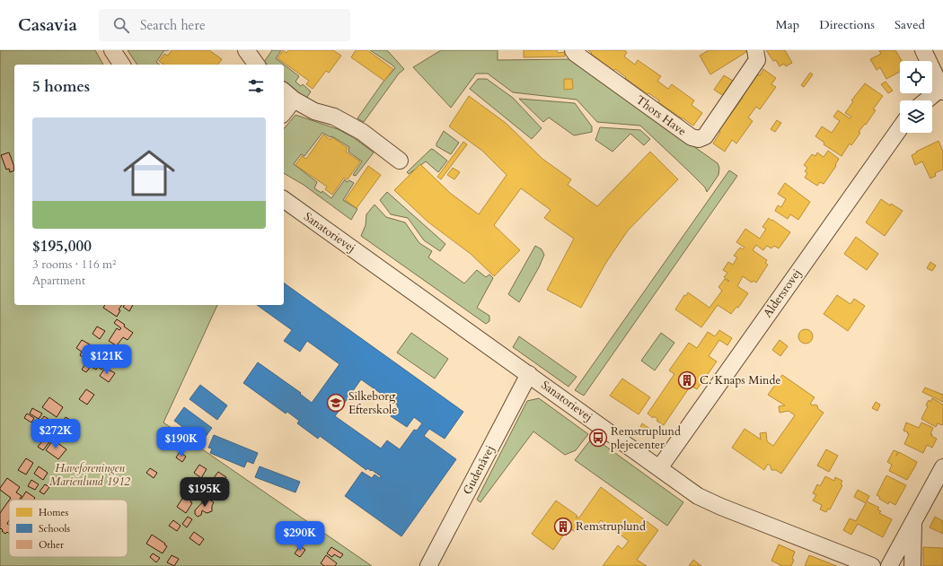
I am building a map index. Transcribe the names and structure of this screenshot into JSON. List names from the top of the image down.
{
  "streets": {
    "street": [
      "Thors Have",
      "Sanatorievej",
      "Aldersrovej",
      "Gudenåvej"
    ]
  },
  "crossings": [
    ["Sanatorievej", "Aldersrovej"],
    ["Sanatorievej", "Gudenåvej"]
  ],
  "parks": ["Haveforeningen Marienlund 1912"],
  "places": {
    "building": ["C. Knaps Minde", "Remstruplund"],
    "school or university": ["Silkeborg Efterskole"],
    "bus stop": ["Remstruplund plejecenter"]
  },
  "legend": ["Homes", "Schools", "Other"],
  "page": {
    "header": "Casavia",
    "search": "Search here",
    "nav": ["Map", "Directions", "Saved"],
    "heading": "5 homes",
    "list": [
      {
        "name": "$195,000",
        "note": "3 rooms · 116 m² · Apartment"
      }
    ],
    "price": [
      "$121K",
      "$272K",
      "$190K",
      "$195K",
      "$290K"
    ]
  }
}
